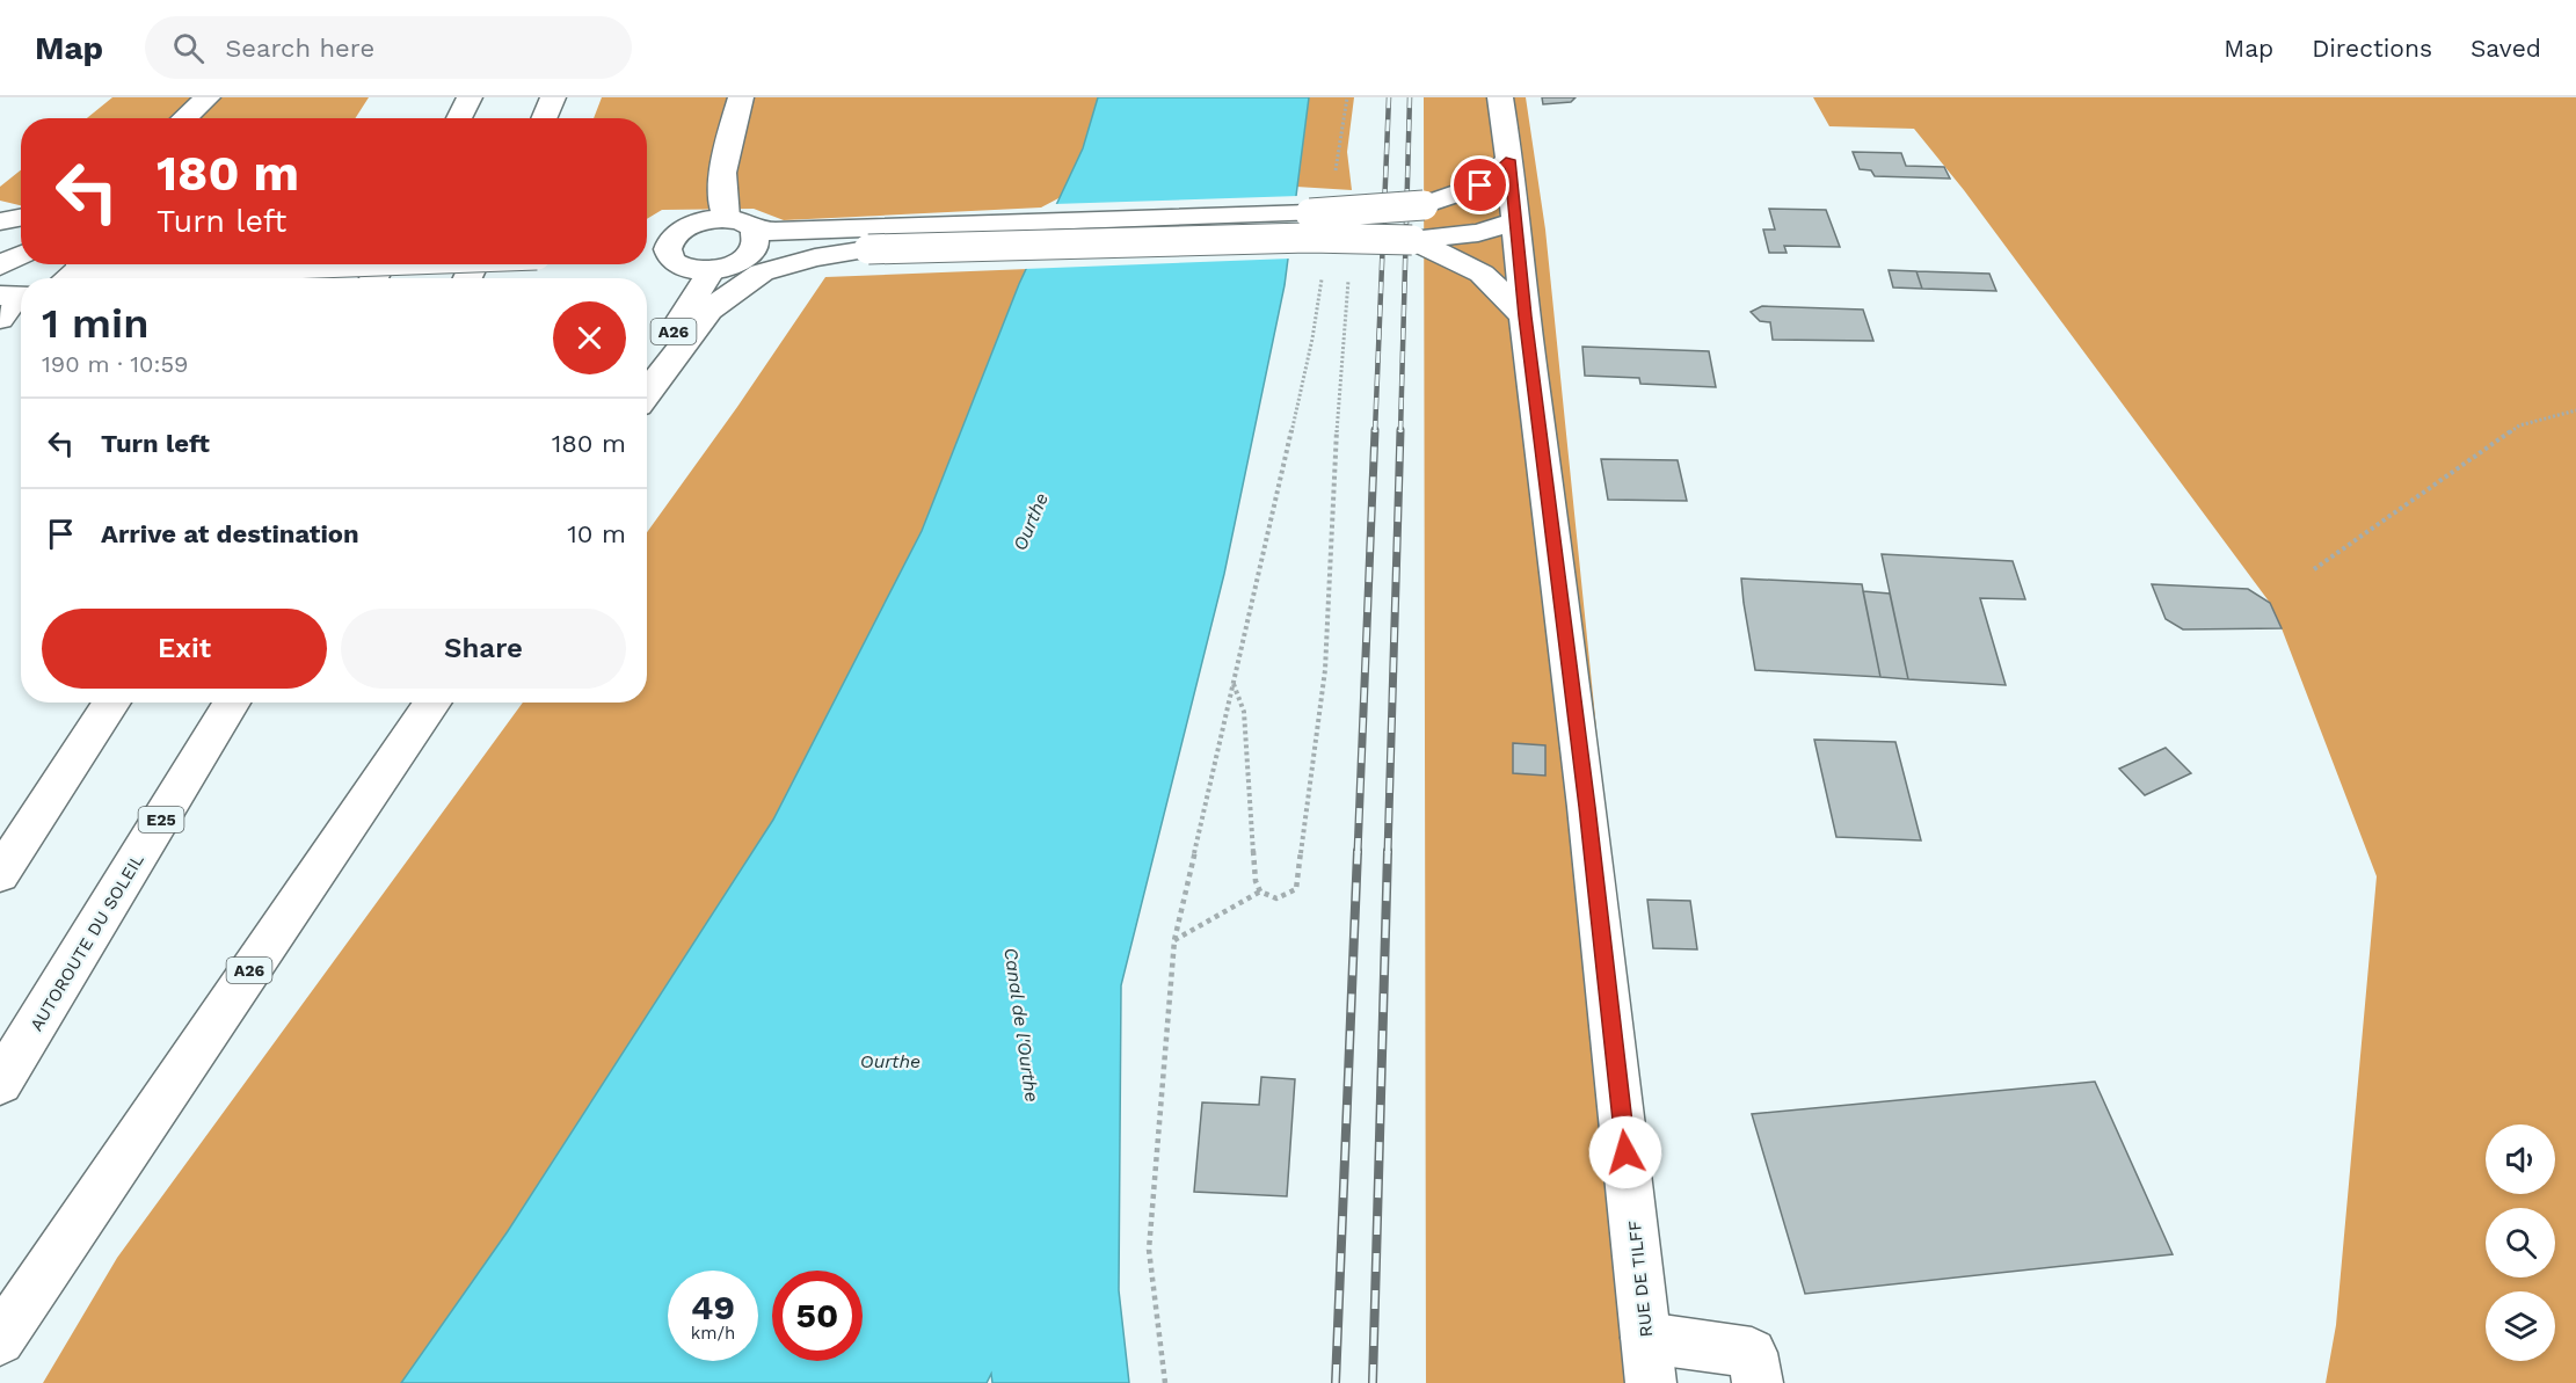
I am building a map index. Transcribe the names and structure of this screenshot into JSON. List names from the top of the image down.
{
  "streets": {
    "main road": [
      "A26",
      "E25",
      "AUTOROUTE DU SOLEIL",
      "RUE DE TILFF"
    ]
  },
  "water": ["Ourthe", "Canal de l'Ourthe"],
  "page": {
    "header": "Map",
    "search": "Search here",
    "nav": ["Map", "Directions", "Saved"],
    "turn": ["180 m", "Turn left"],
    "heading": ["1 min", "190 m · 10:59"],
    "list": [
      {
        "name": "Turn left",
        "value": "180 m"
      },
      {
        "name": "Arrive at destination",
        "value": "10 m"
      }
    ],
    "buttons": ["Exit", "Share"],
    "speed": "49 km/h",
    "limit": "50"
  }
}
